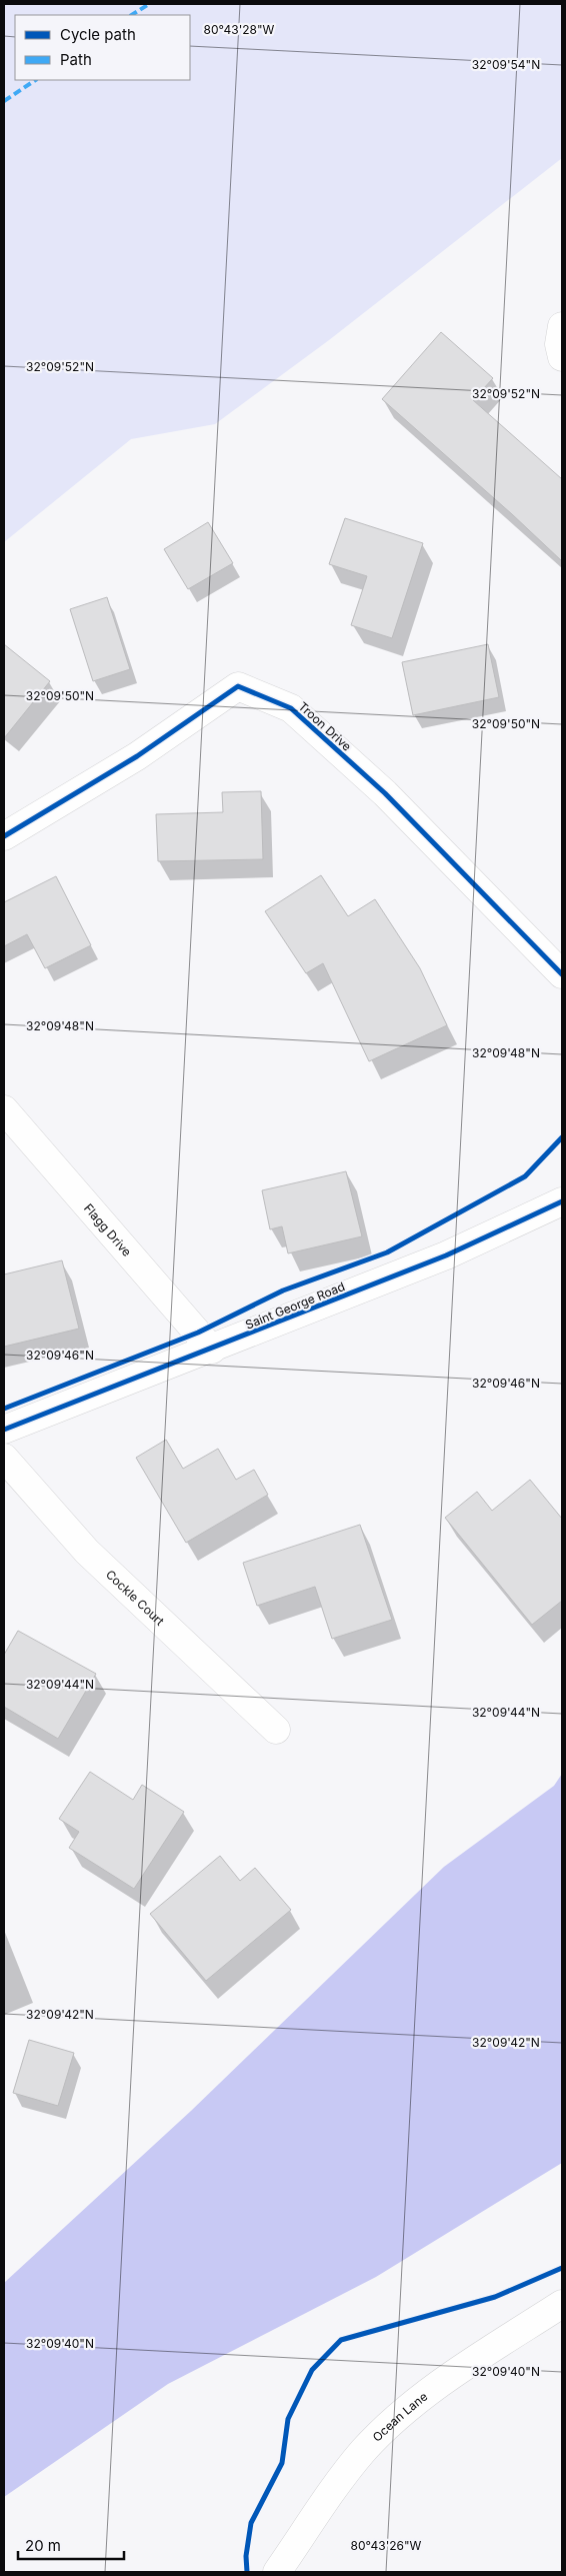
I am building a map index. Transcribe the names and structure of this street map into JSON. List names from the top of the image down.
{
  "streets": {
    "street": [
      "Troon Drive",
      "Flagg Drive",
      "Saint George Road",
      "Cockle Court",
      "Ocean Lane"
    ]
  },
  "crossings": [
    ["Flagg Drive", "Saint George Road"]
  ],
  "legend": ["Cycle path", "Path"],
  "scale_bar": "20 m",
  "coordinates": [
    "80°43'28\"W",
    "32°09'54\"N",
    "32°09'52\"N",
    "32°09'50\"N",
    "32°09'48\"N",
    "32°09'46\"N",
    "32°09'44\"N",
    "32°09'42\"N",
    "32°09'40\"N",
    "80°43'26\"W"
  ]
}
